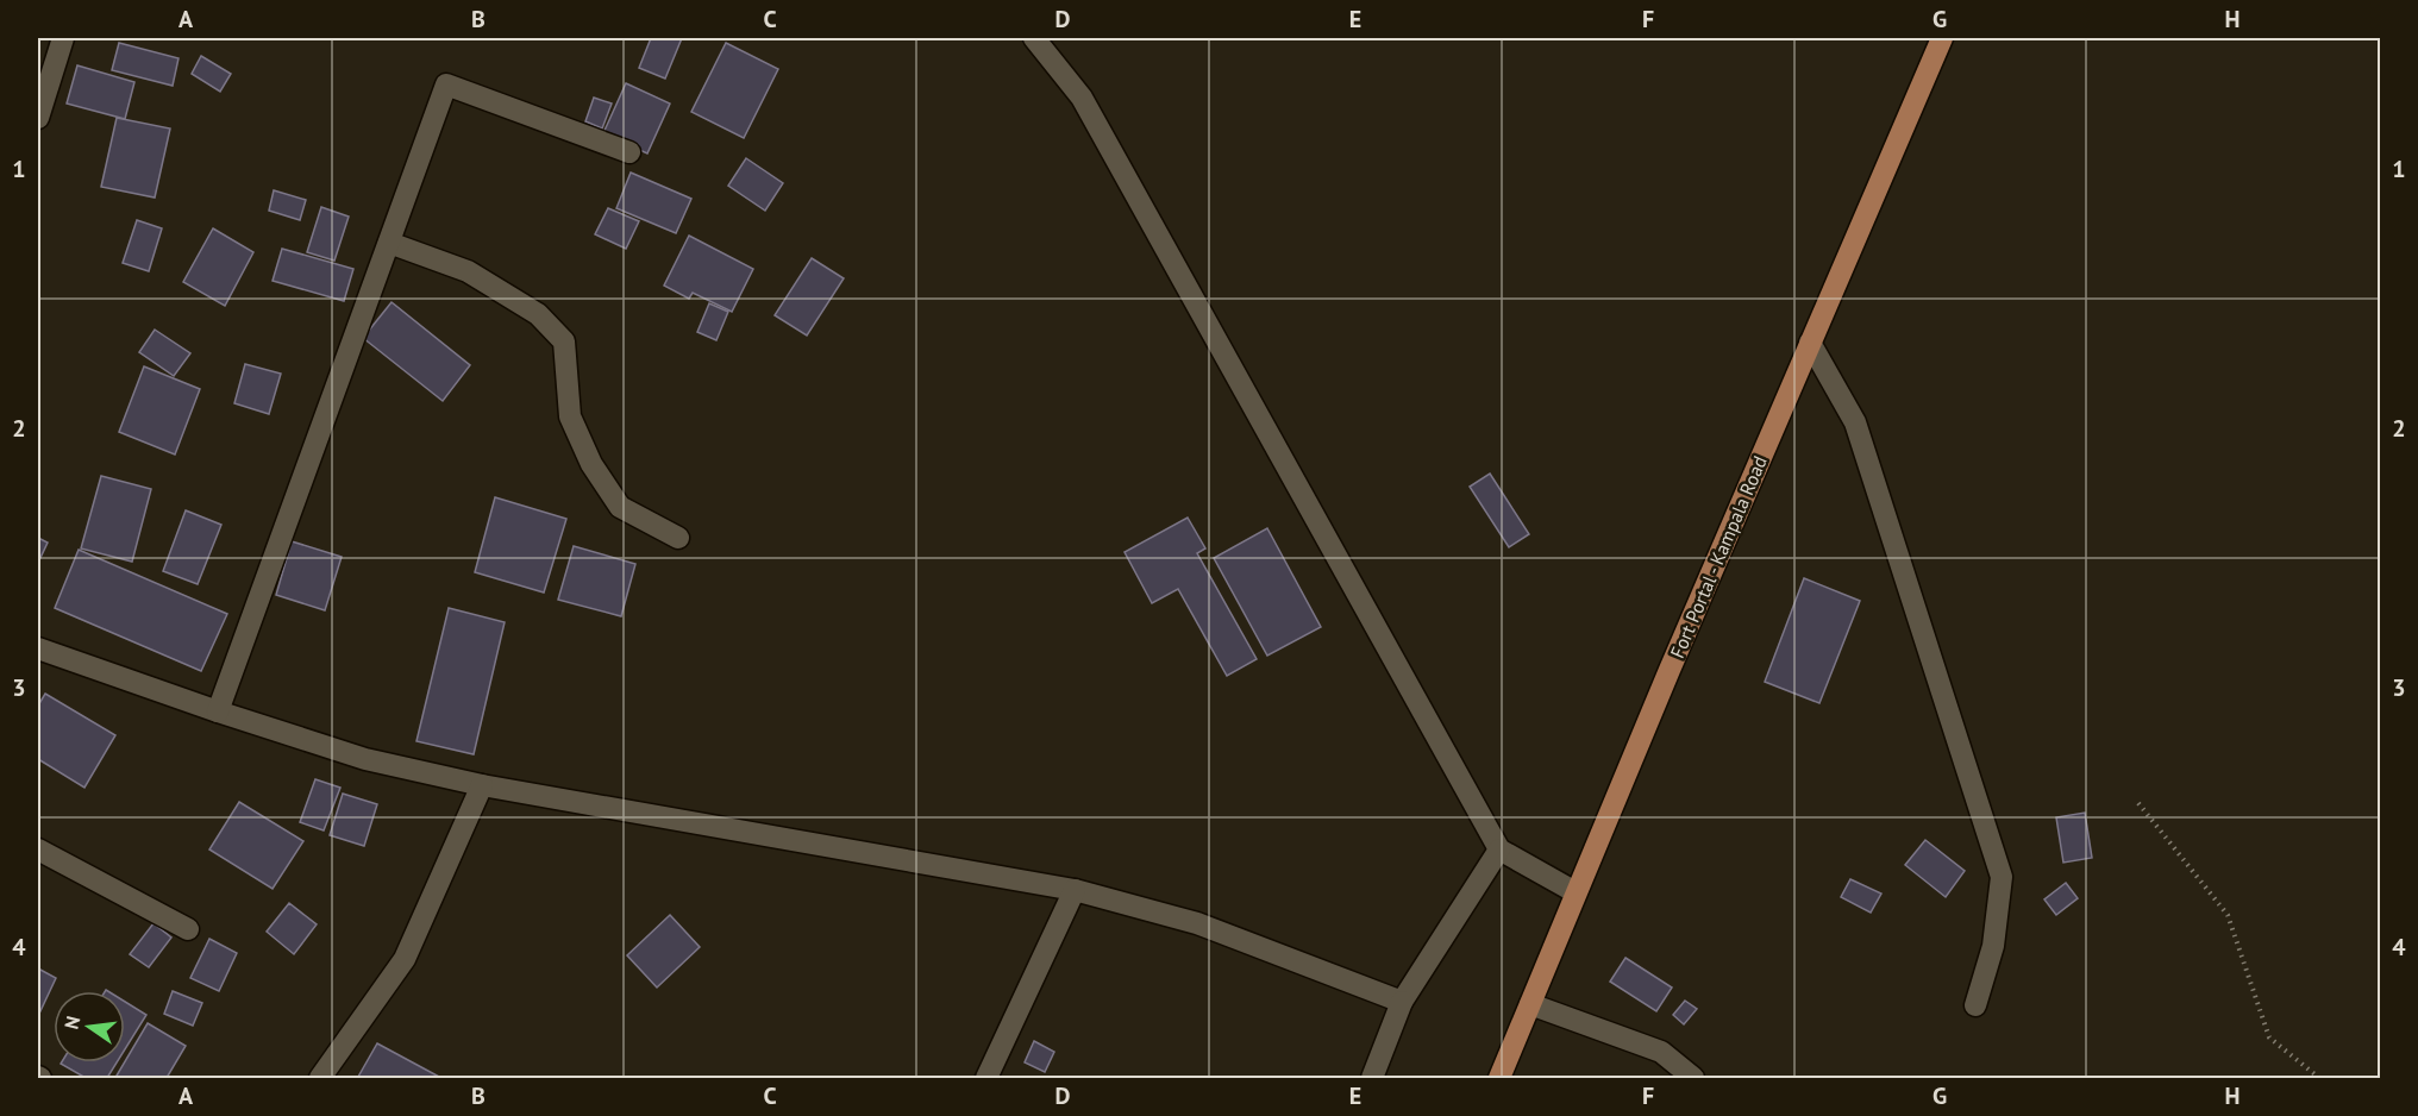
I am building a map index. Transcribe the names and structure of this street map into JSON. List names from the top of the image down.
{
  "streets": {
    "main road": ["Fort Portal - Kampala Road"]
  },
  "north": "left",
  "grid": {
    "columns": [
      "A",
      "B",
      "C",
      "D",
      "E",
      "F",
      "G",
      "H"
    ],
    "rows": [
      "1",
      "2",
      "3",
      "4"
    ]
  }
}
